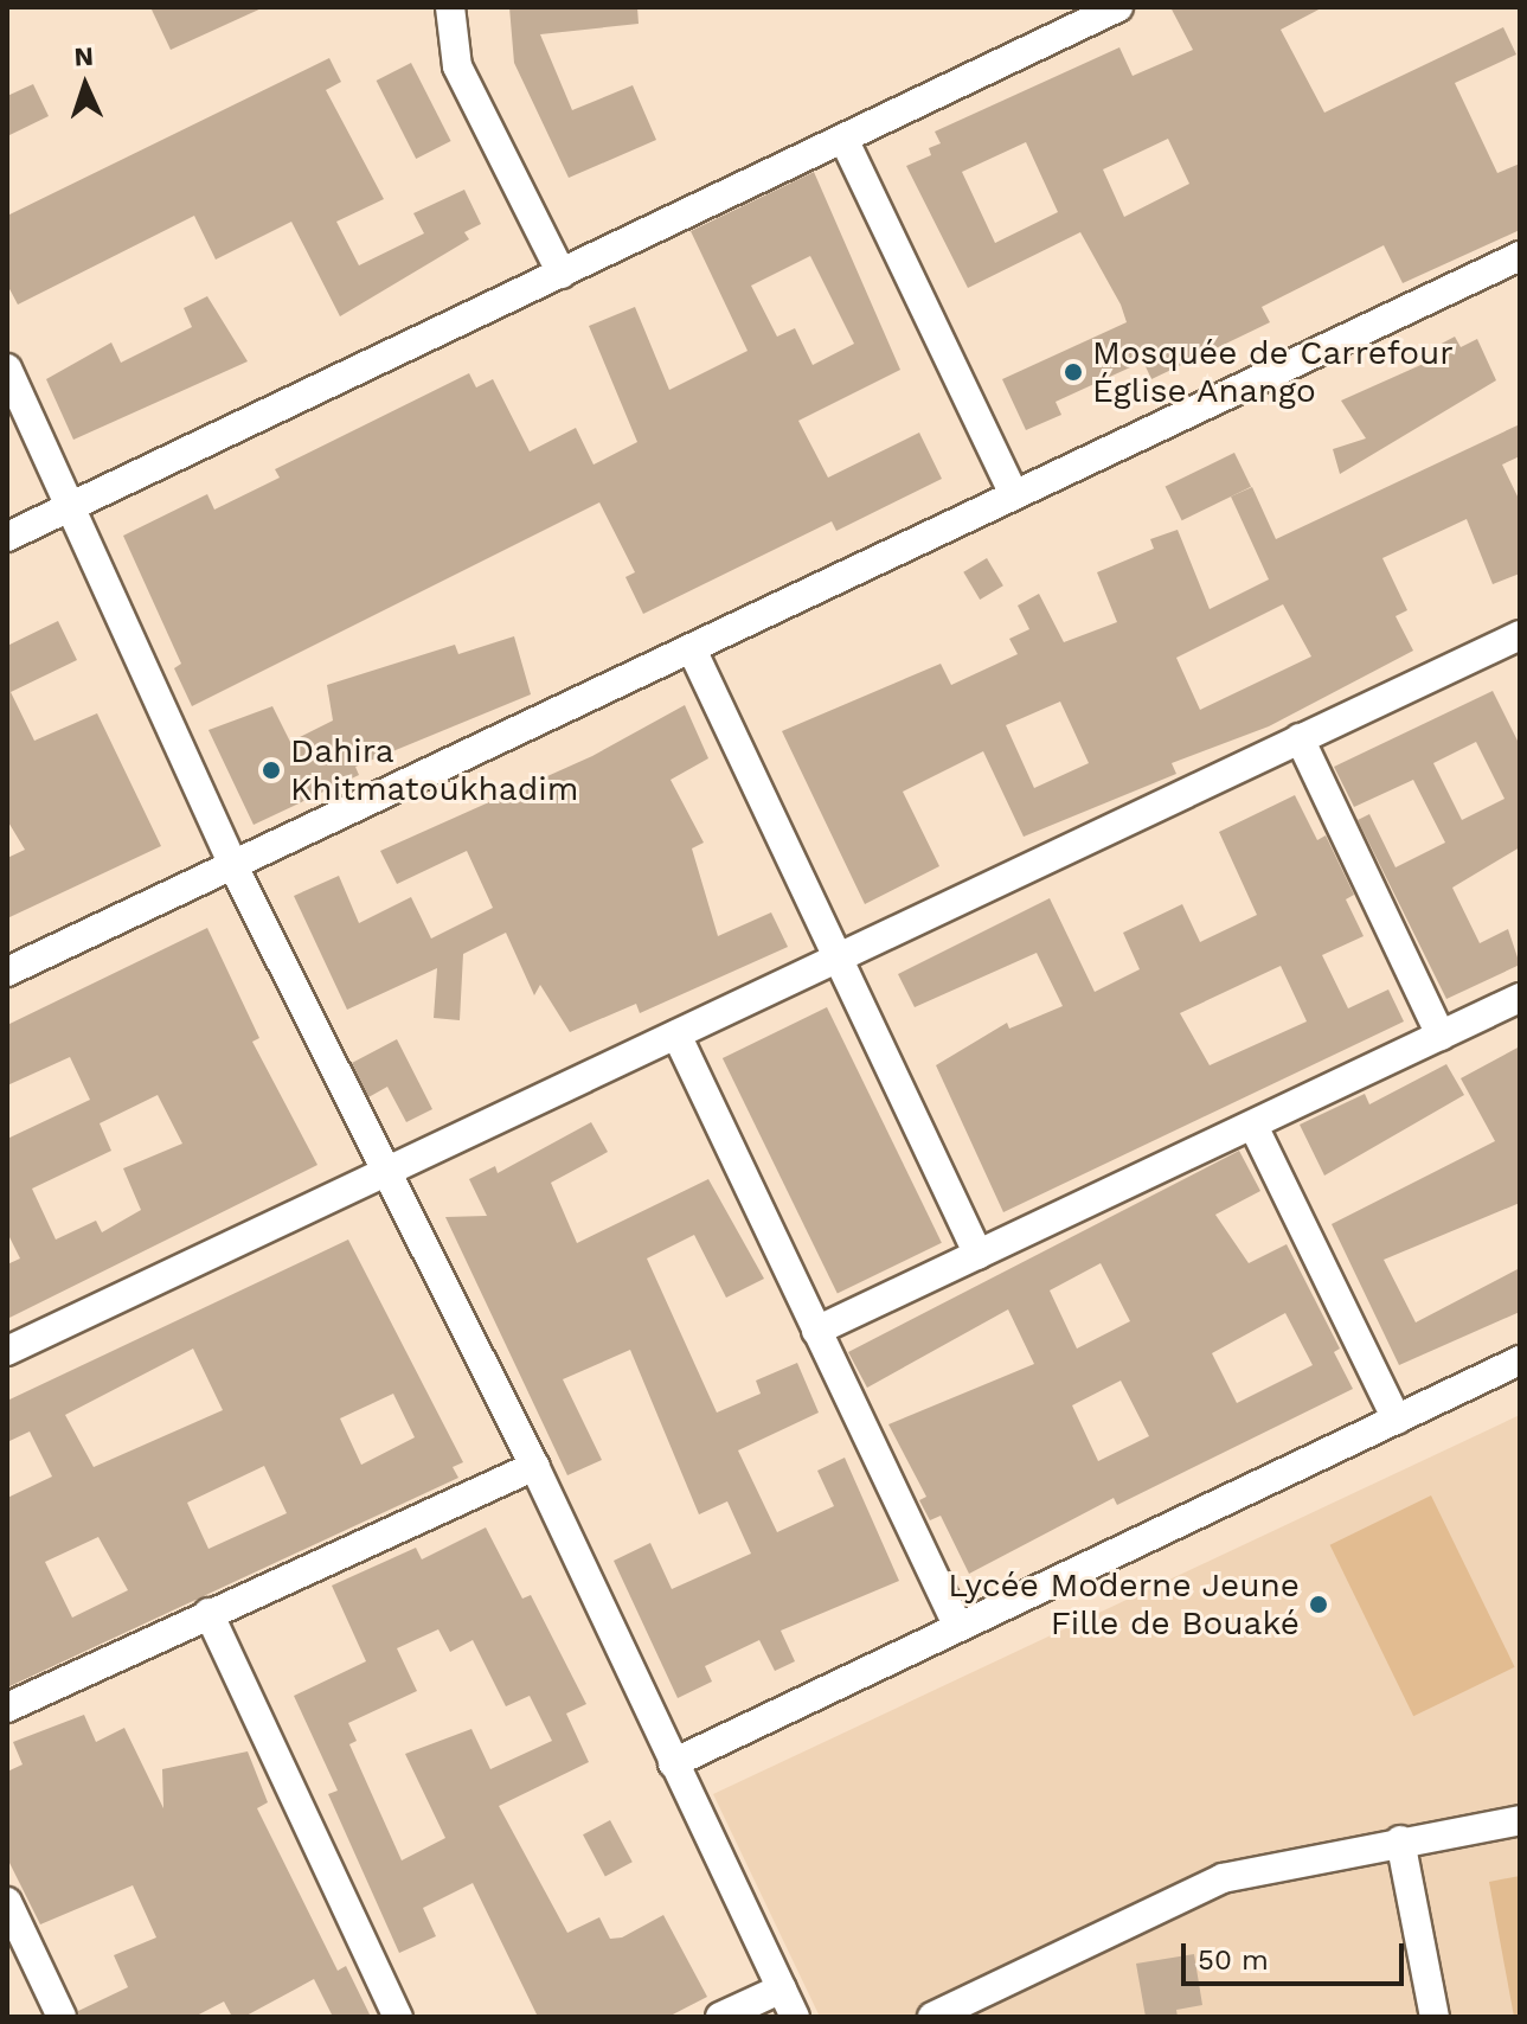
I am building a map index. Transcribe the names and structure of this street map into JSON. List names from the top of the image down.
{
  "places": ["Mosquée de Carrefour Église Anango", "Dahira Khitmatoukhadim", "Lycée Moderne Jeune Fille de Bouaké"],
  "scale_bar": "50 m",
  "north": "top"
}
